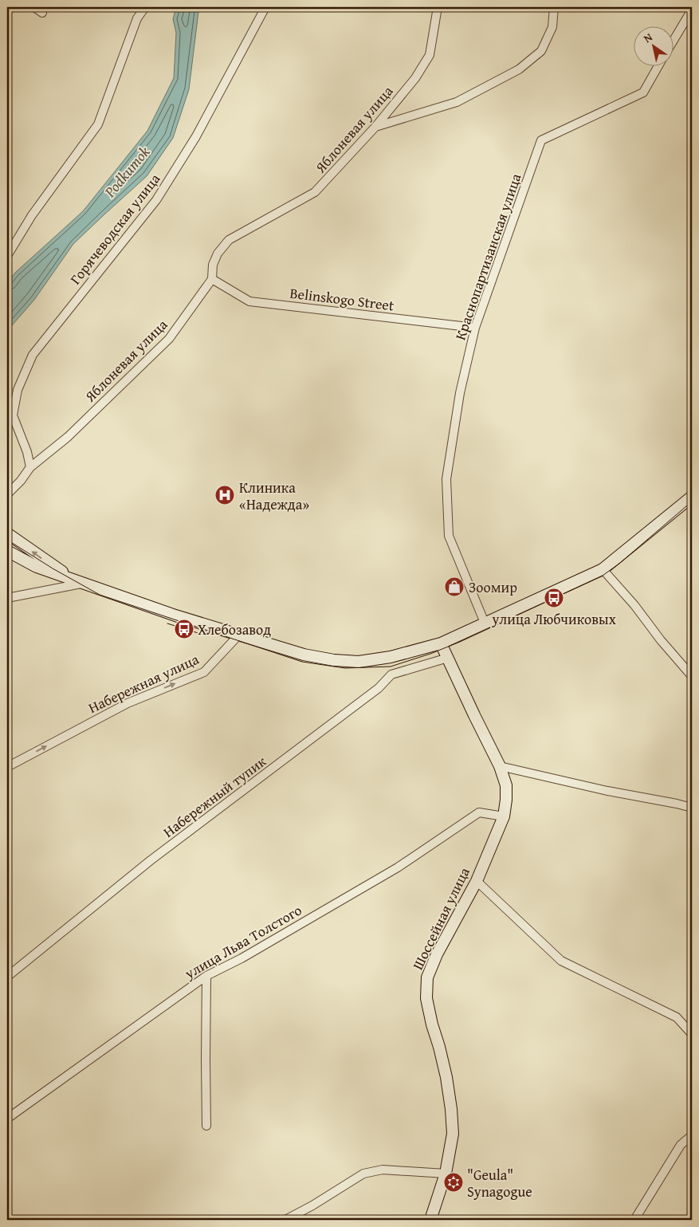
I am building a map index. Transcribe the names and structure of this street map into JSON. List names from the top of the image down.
{
  "streets": {
    "main road": ["Шоссейная улица"],
    "street": [
      "Яблоневая улица",
      "Горячеводская улица",
      "Краснопартизанская улица",
      "Belinskogo Street",
      "Набережная улица",
      "Набережный тупик",
      "улица Льва Толстого"
    ]
  },
  "crossings": [
    ["Яблоневая улица", "Горячеводская улица"],
    ["Яблоневая улица", "Belinskogo Street"],
    ["Краснопартизанская улица", "Belinskogo Street"],
    ["Набережный тупик", "Шоссейная улица"],
    ["Шоссейная улица", "улица Льва Толстого"]
  ],
  "one_way": ["Набережная улица"],
  "water": ["Podkumok"],
  "places": {
    "hospital": ["Клиника «Надежда»"],
    "shop": ["Зоомир"],
    "bus stop": ["улица Любчиковых", "Хлебозавод"],
    "synagogue": ["\"Geula\" Synagogue"]
  },
  "north": "top left"
}
